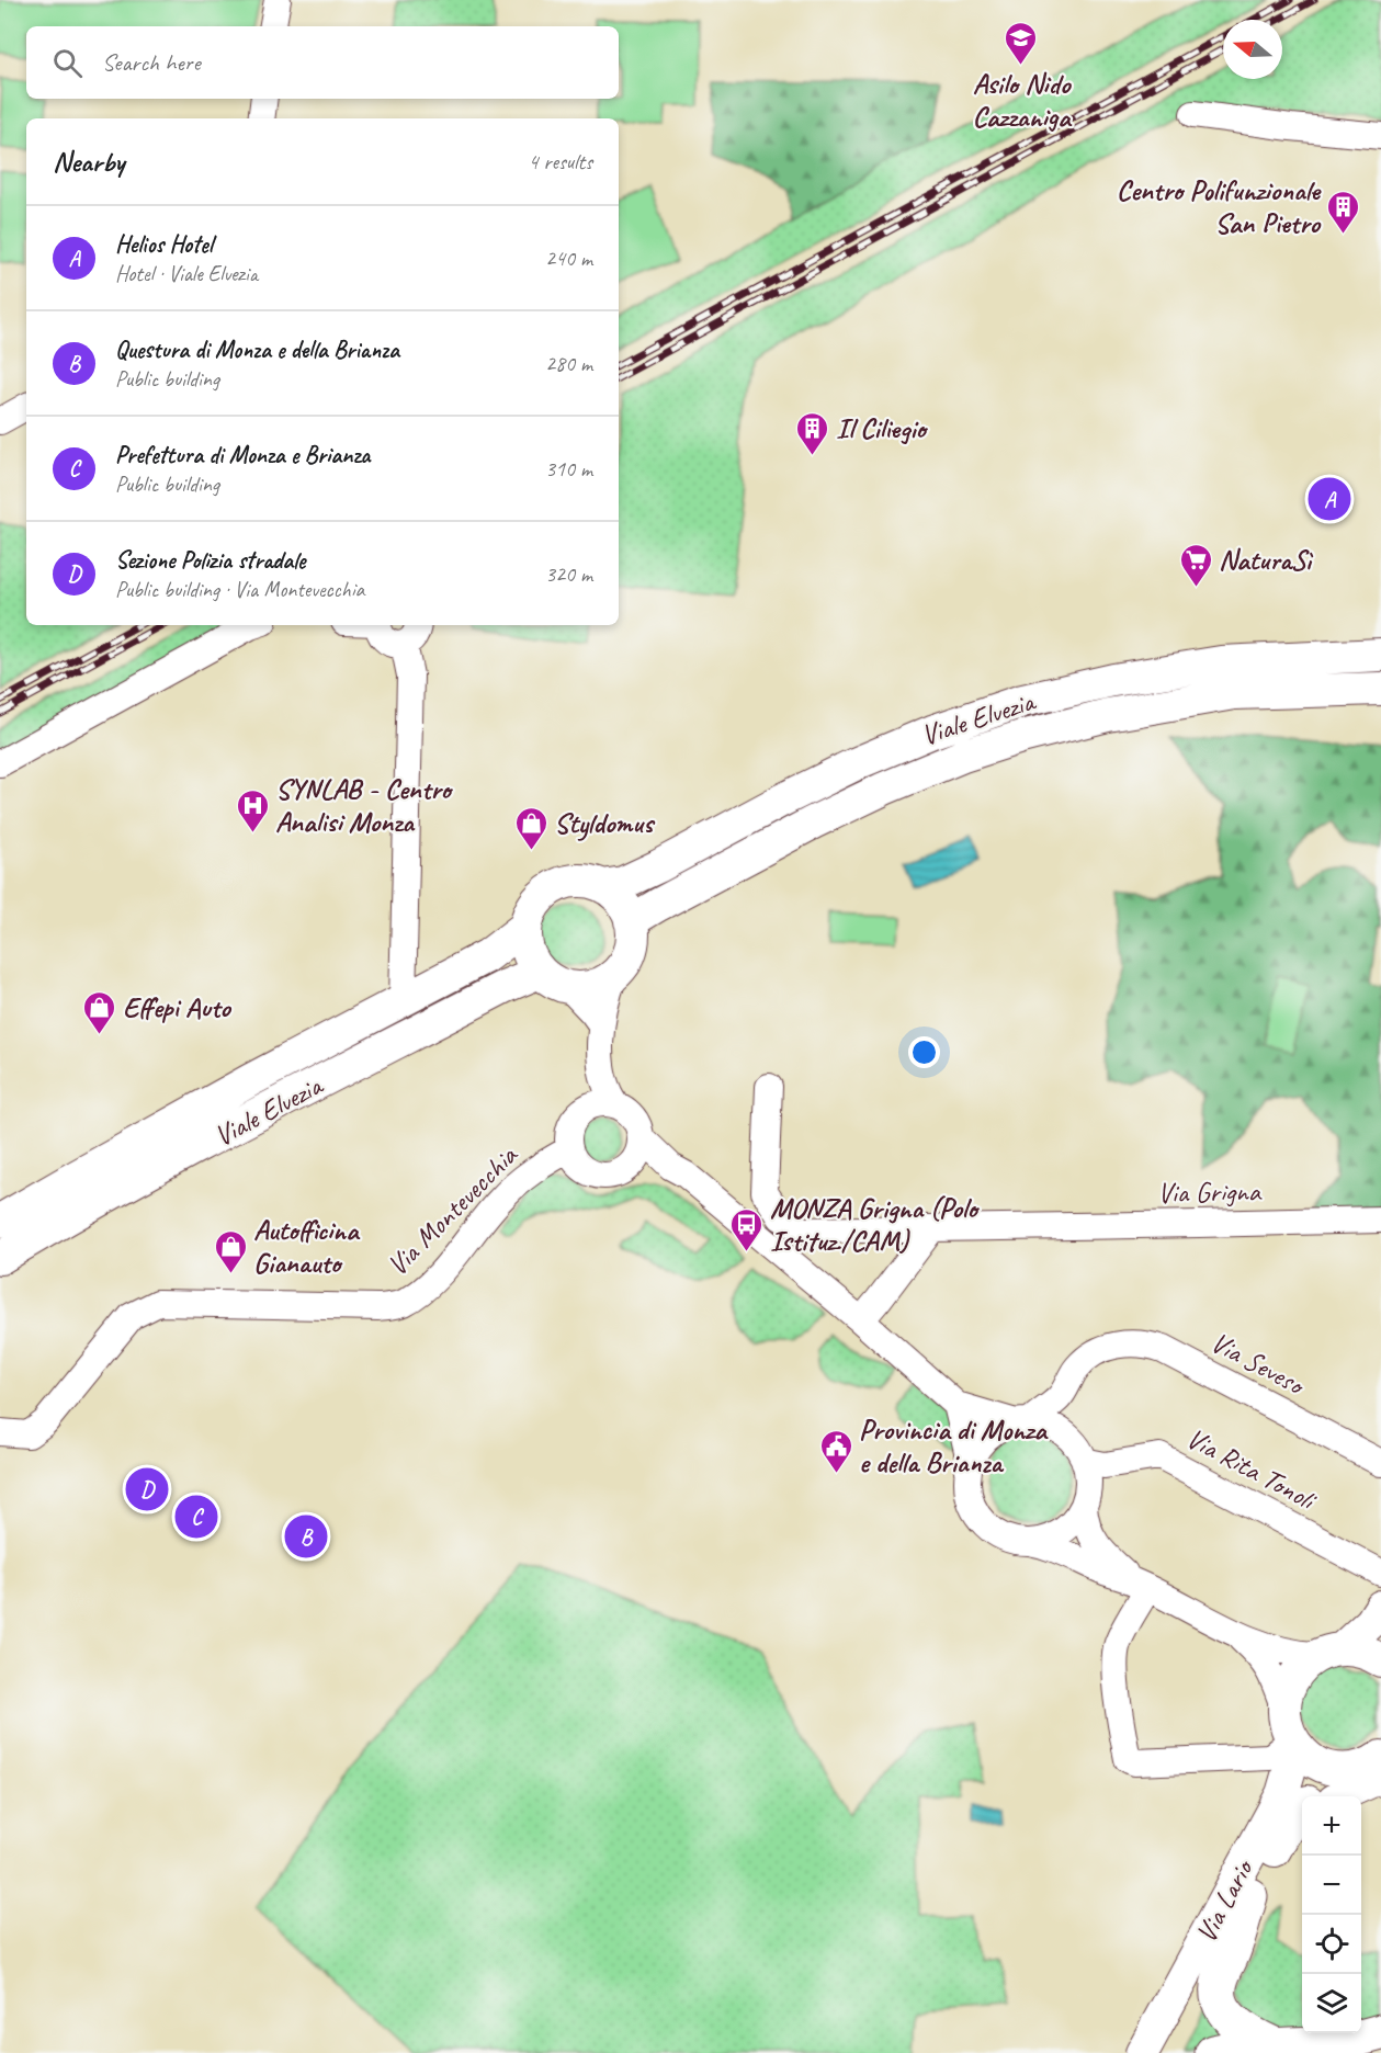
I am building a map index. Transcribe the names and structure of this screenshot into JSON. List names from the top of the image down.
{
  "streets": {
    "main road": ["Viale Elvezia", "Via Lario"],
    "street": [
      "Via Grigna",
      "Via Montevecchia",
      "Via Seveso",
      "Via Rita Tonoli"
    ]
  },
  "crossings": [
    ["Via Seveso", "Via Rita Tonoli"]
  ],
  "places": {
    "school or university": ["Asilo Nido Cazzaniga"],
    "building": ["Centro Polifunzionale San Pietro", "Il Ciliegio"],
    "supermarket": ["NaturaSì"],
    "hospital": ["SYNLAB - Centro Analisi Monza"],
    "shop": ["Styldomus", "Effepi Auto", "Autofficina Gianauto"],
    "bus stop": ["MONZA Grigna (Polo Istituz./CAM)"],
    "public building": ["Provincia di Monza e della Brianza"]
  },
  "north": "left",
  "page": {
    "search": "Search here",
    "heading": ["Nearby", "4 results"],
    "list": [
      {
        "mark": "A",
        "name": "Helios Hotel",
        "note": "Hotel · Viale Elvezia",
        "value": "240 m"
      },
      {
        "mark": "B",
        "name": "Questura di Monza e della Brianza",
        "note": "Public building",
        "value": "280 m"
      },
      {
        "mark": "C",
        "name": "Prefettura di Monza e Brianza",
        "note": "Public building",
        "value": "310 m"
      },
      {
        "mark": "D",
        "name": "Sezione Polizia stradale",
        "note": "Public building · Via Montevecchia",
        "value": "320 m"
      }
    ],
    "pins": [
      "A",
      "D",
      "C",
      "B"
    ],
    "map_buttons": ["+", "−"]
  }
}
